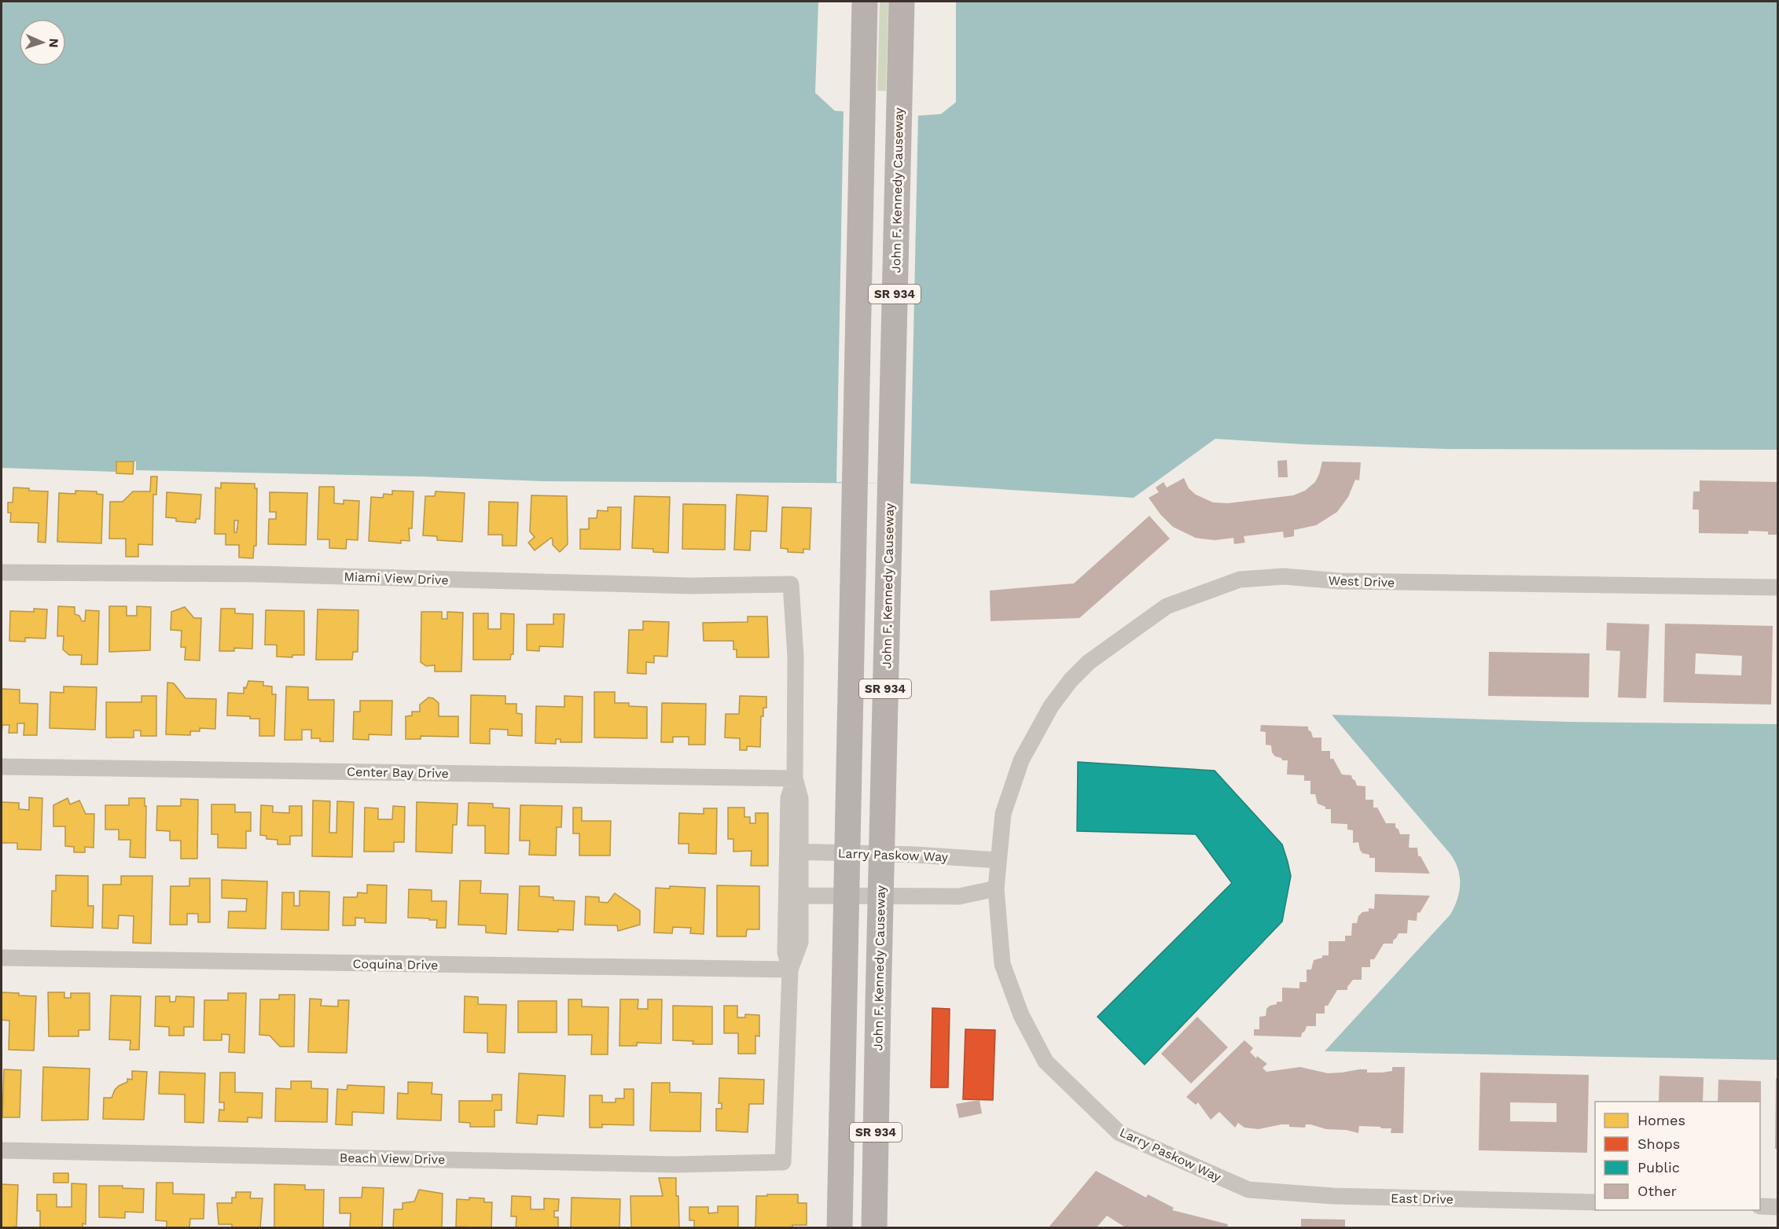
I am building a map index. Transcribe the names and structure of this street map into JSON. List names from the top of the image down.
{
  "streets": {
    "main road": ["John F. Kennedy Causeway", "SR 934"],
    "street": [
      "Miami View Drive",
      "West Drive",
      "Center Bay Drive",
      "Larry Paskow Way",
      "Coquina Drive",
      "Beach View Drive",
      "East Drive"
    ]
  },
  "crossings": [
    ["John F. Kennedy Causeway", "Larry Paskow Way"],
    ["SR 934", "Larry Paskow Way"],
    ["Miami View Drive", "Center Bay Drive"],
    ["West Drive", "Larry Paskow Way"],
    ["Larry Paskow Way", "East Drive"],
    ["Coquina Drive", "Beach View Drive"]
  ],
  "legend": [
    "Homes",
    "Shops",
    "Public",
    "Other"
  ],
  "north": "right"
}
